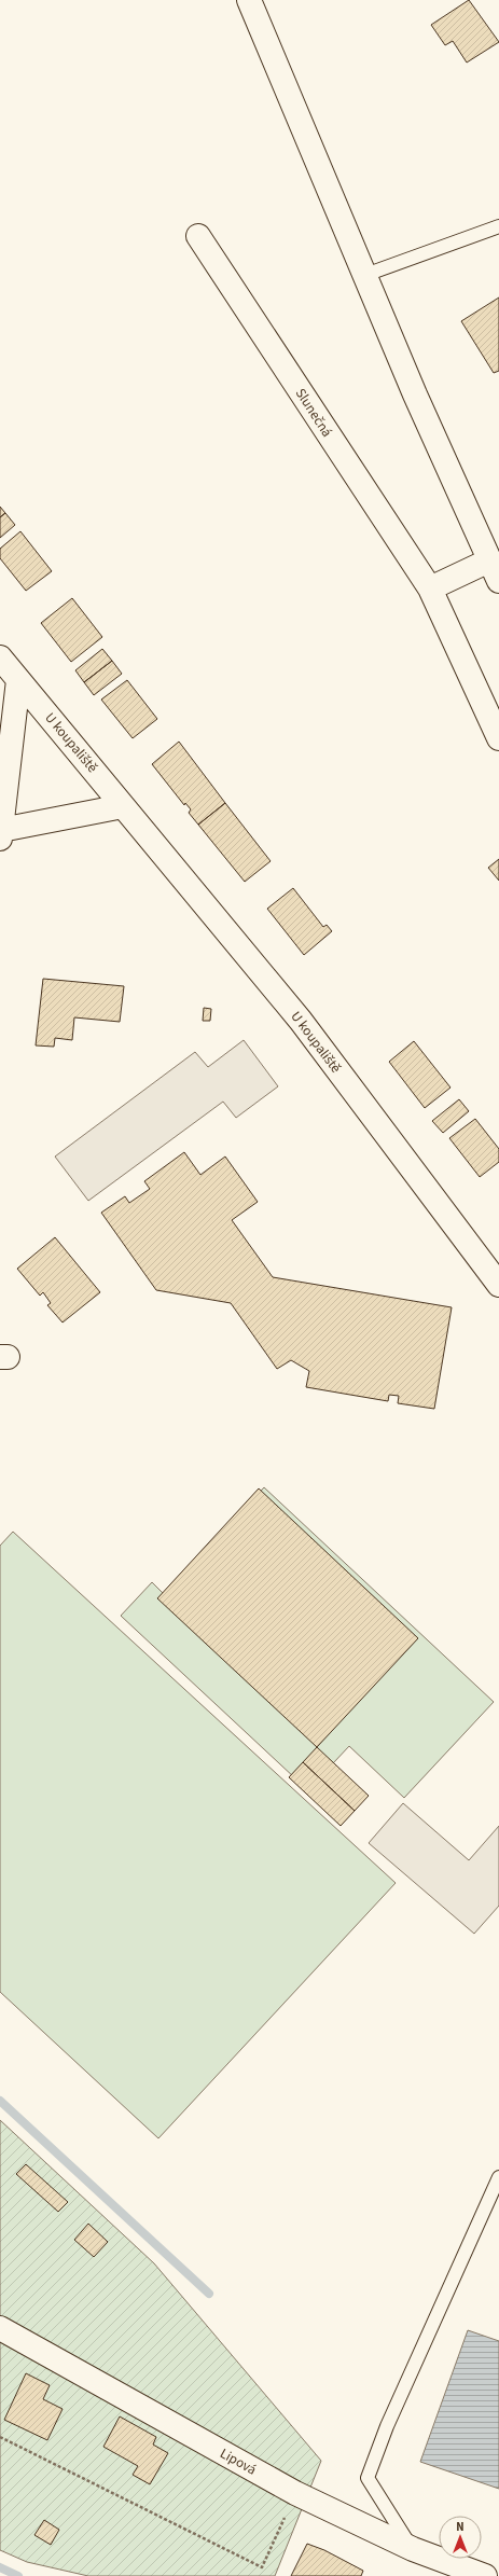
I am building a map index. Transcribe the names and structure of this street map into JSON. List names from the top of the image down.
{
  "streets": {
    "street": ["Slunečná", "U koupaliště", "Lipová"]
  },
  "north": "top"
}
